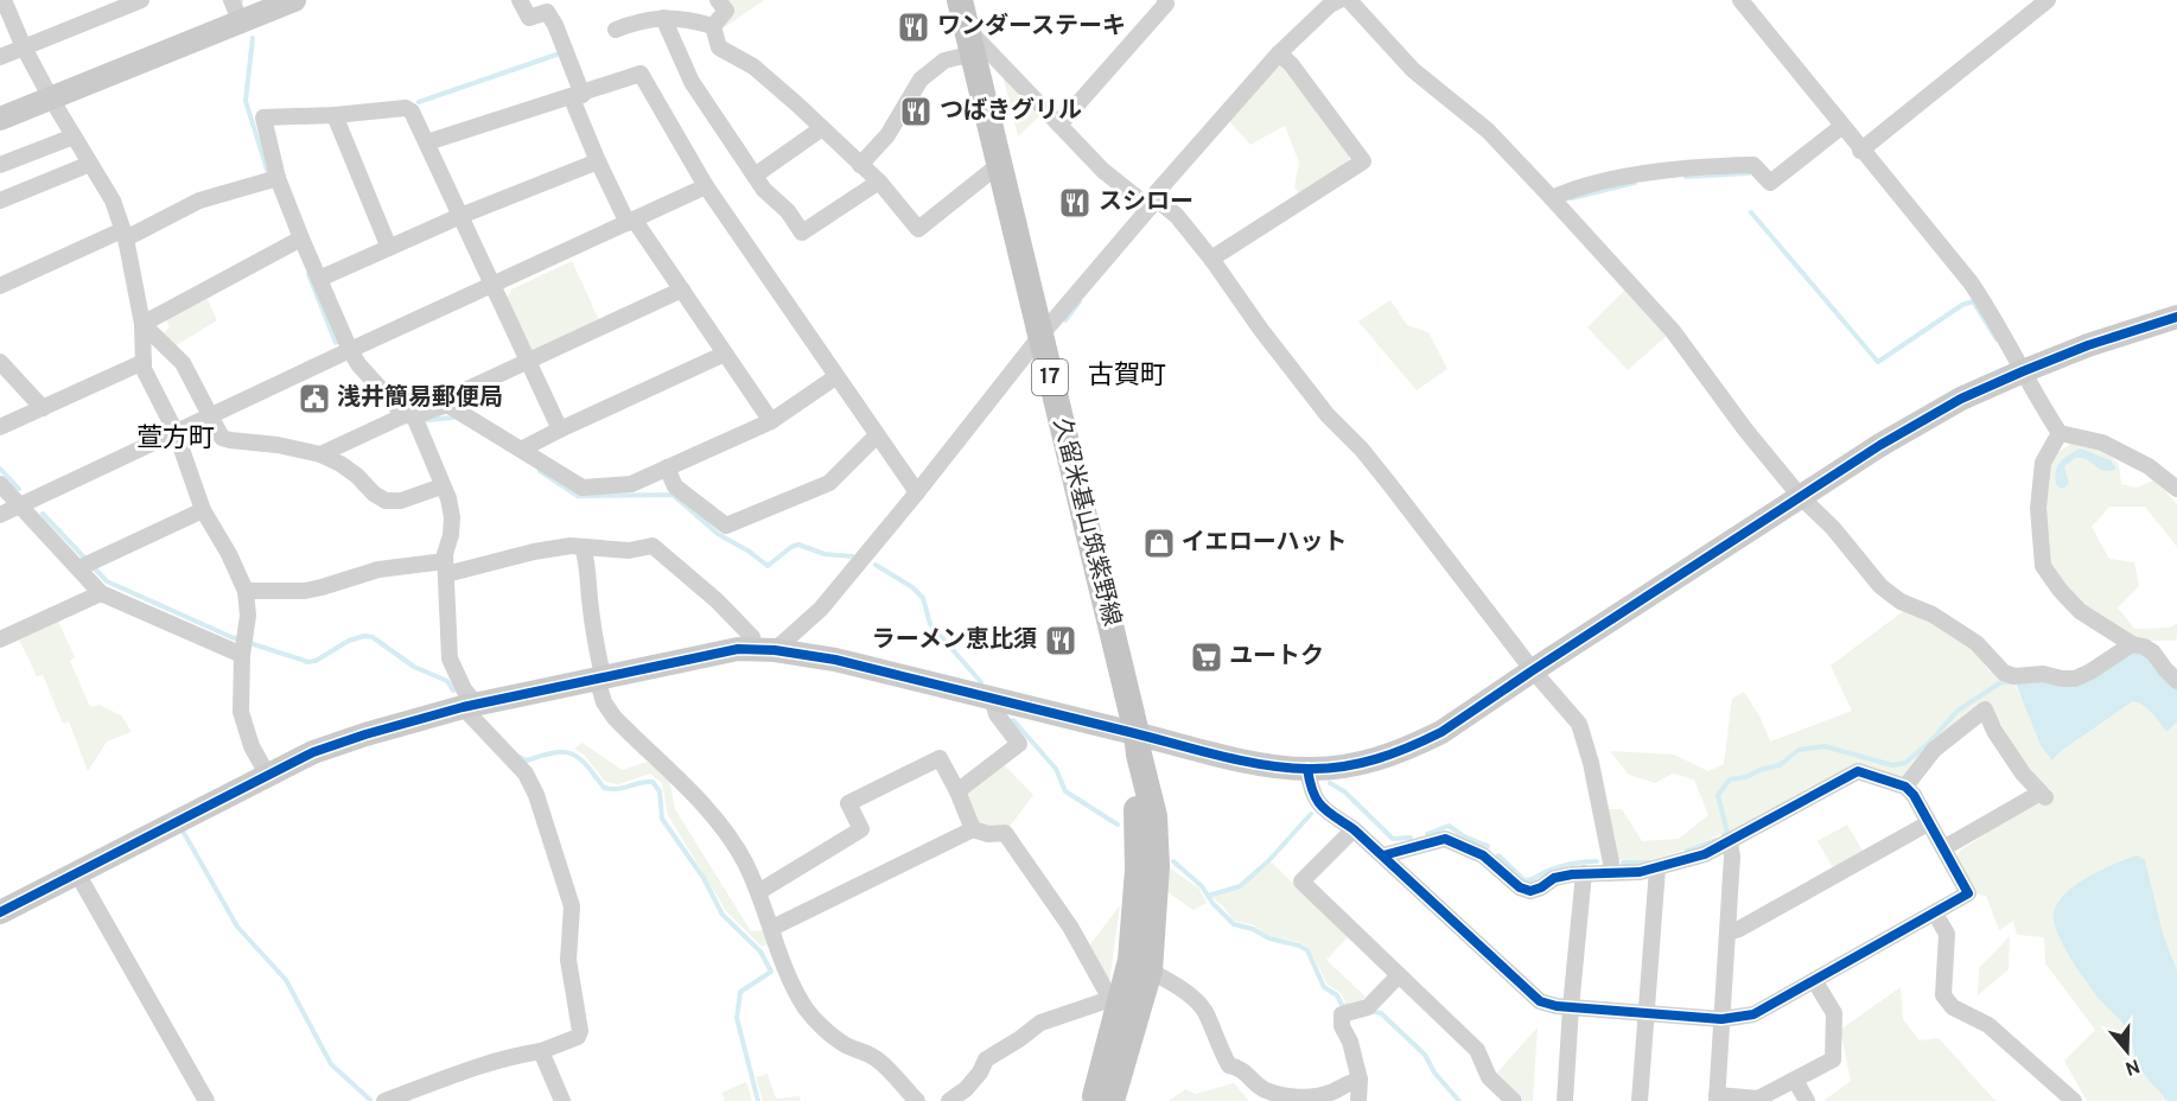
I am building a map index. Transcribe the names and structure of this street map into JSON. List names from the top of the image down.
{
  "streets": {
    "main road": ["17", "久留米基山筑紫野線"]
  },
  "districts": ["古賀町", "萱方町"],
  "places": {
    "restaurant": [
      "ワンダーステーキ",
      "つばきグリル",
      "スシロー",
      "ラーメン恵比須"
    ],
    "public building": ["浅井簡易郵便局"],
    "shop": ["イエローハット"],
    "supermarket": ["ユートク"]
  },
  "north": "bottom"
}
